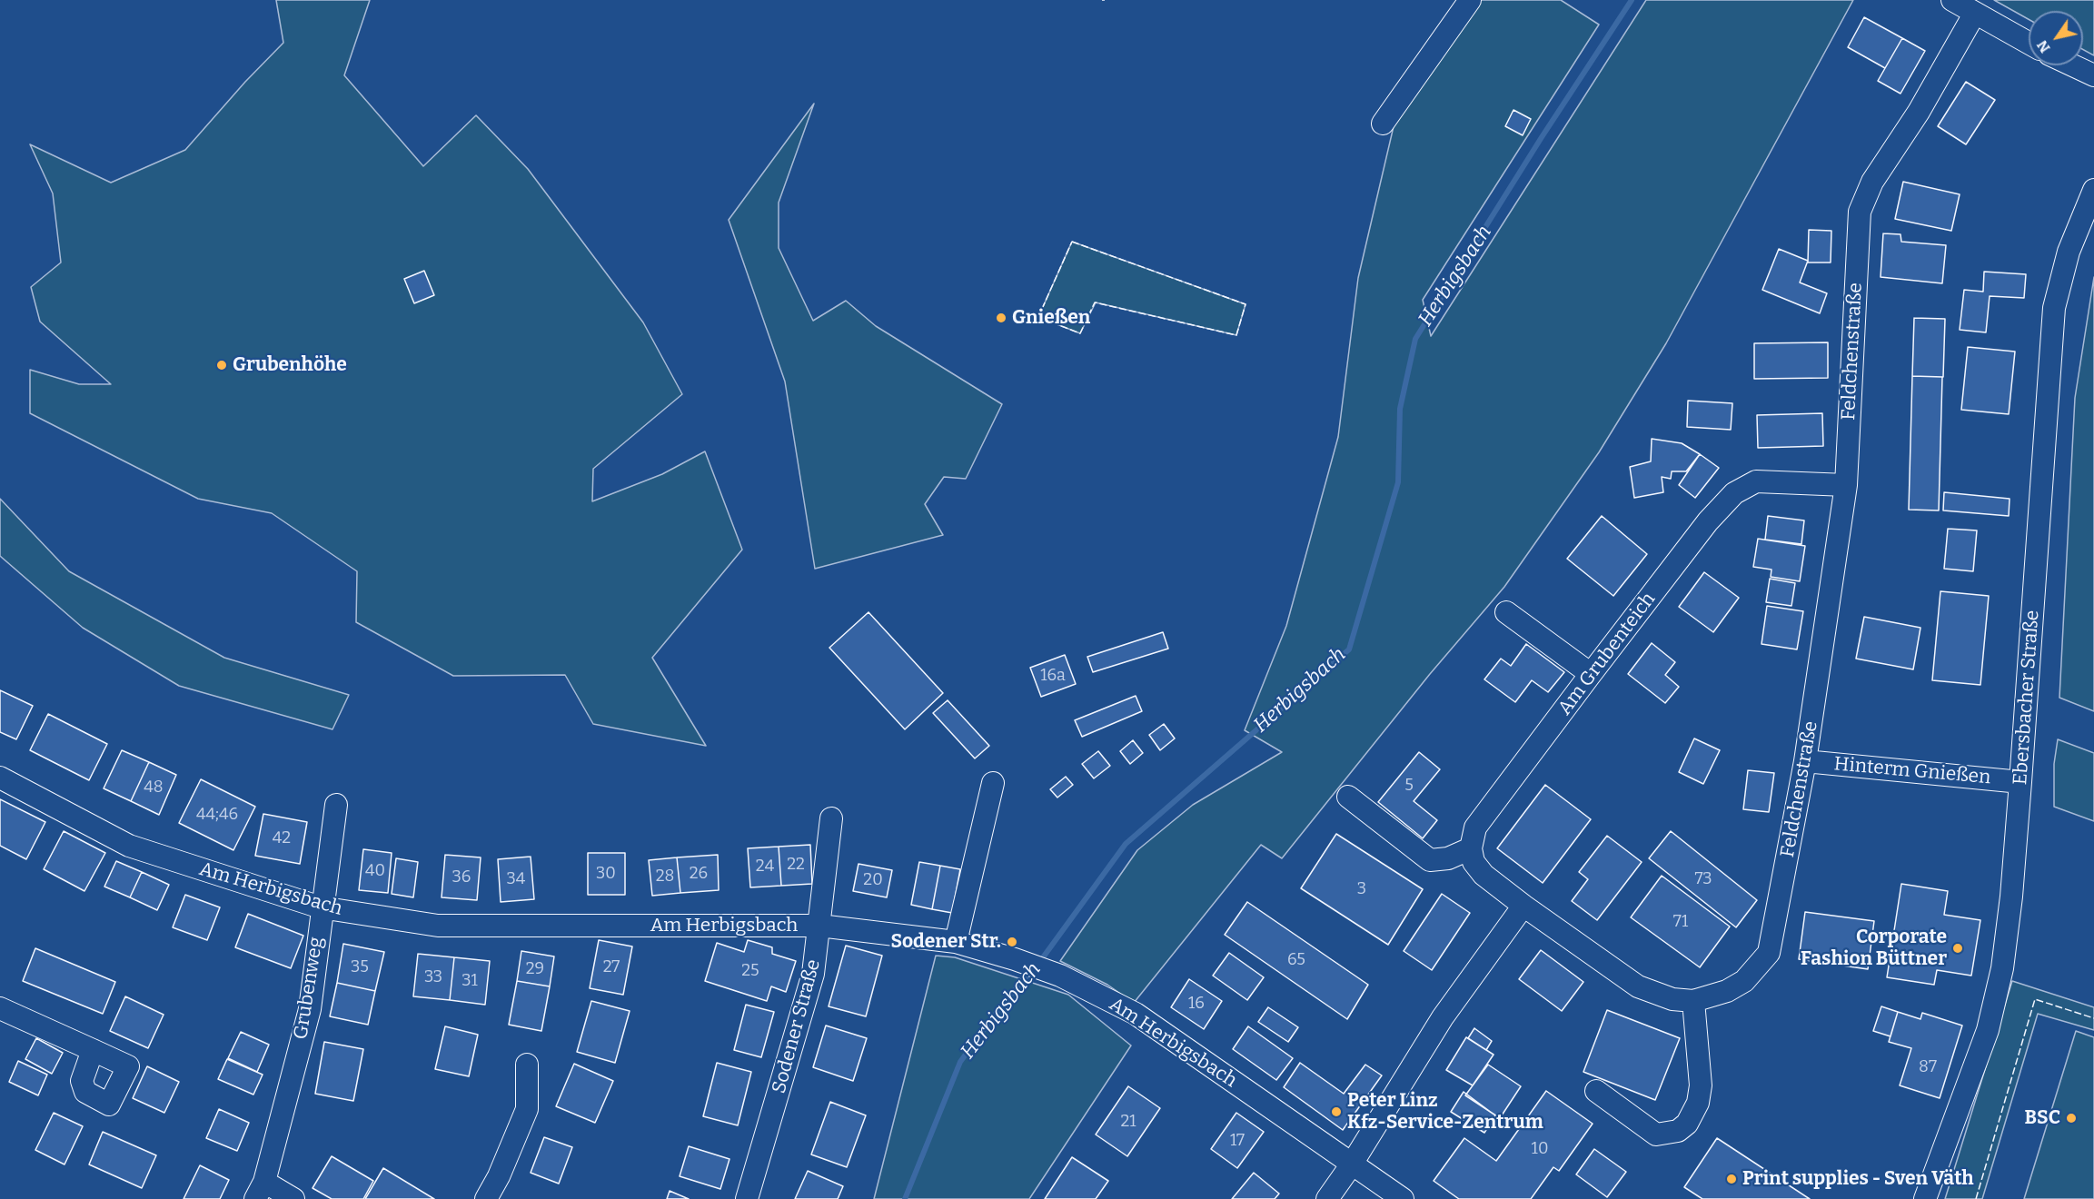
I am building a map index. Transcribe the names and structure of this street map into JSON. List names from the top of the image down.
{
  "streets": {
    "street": [
      "Feldchenstraße",
      "Am Grubenteich",
      "Ebersbacher Straße",
      "Hinterm Gnießen",
      "Am Herbigsbach",
      "Grubenweg",
      "Sodener Straße"
    ]
  },
  "crossings": [
    ["Feldchenstraße", "Am Grubenteich"],
    ["Feldchenstraße", "Hinterm Gnießen"],
    ["Ebersbacher Straße", "Hinterm Gnießen"],
    ["Am Herbigsbach", "Grubenweg"],
    ["Am Herbigsbach", "Sodener Straße"]
  ],
  "water": ["Herbigsbach"],
  "places": [
    "Gnießen",
    "Grubenhöhe",
    "Sodener Str.",
    "Corporate Fashion Büttner",
    "Peter Linz Kfz-Service-Zentrum",
    "BSC",
    "Print supplies - Sven Väth"
  ],
  "house_numbers": [
    "16a",
    "5",
    "48",
    "44;46",
    "42",
    "22",
    "24",
    "40",
    "30",
    "26",
    "28",
    "36",
    "34",
    "73",
    "20",
    "3",
    "71",
    "65",
    "35",
    "27",
    "29",
    "25",
    "33",
    "31",
    "16",
    "87",
    "21",
    "17",
    "10"
  ],
  "north": "bottom left"
}
